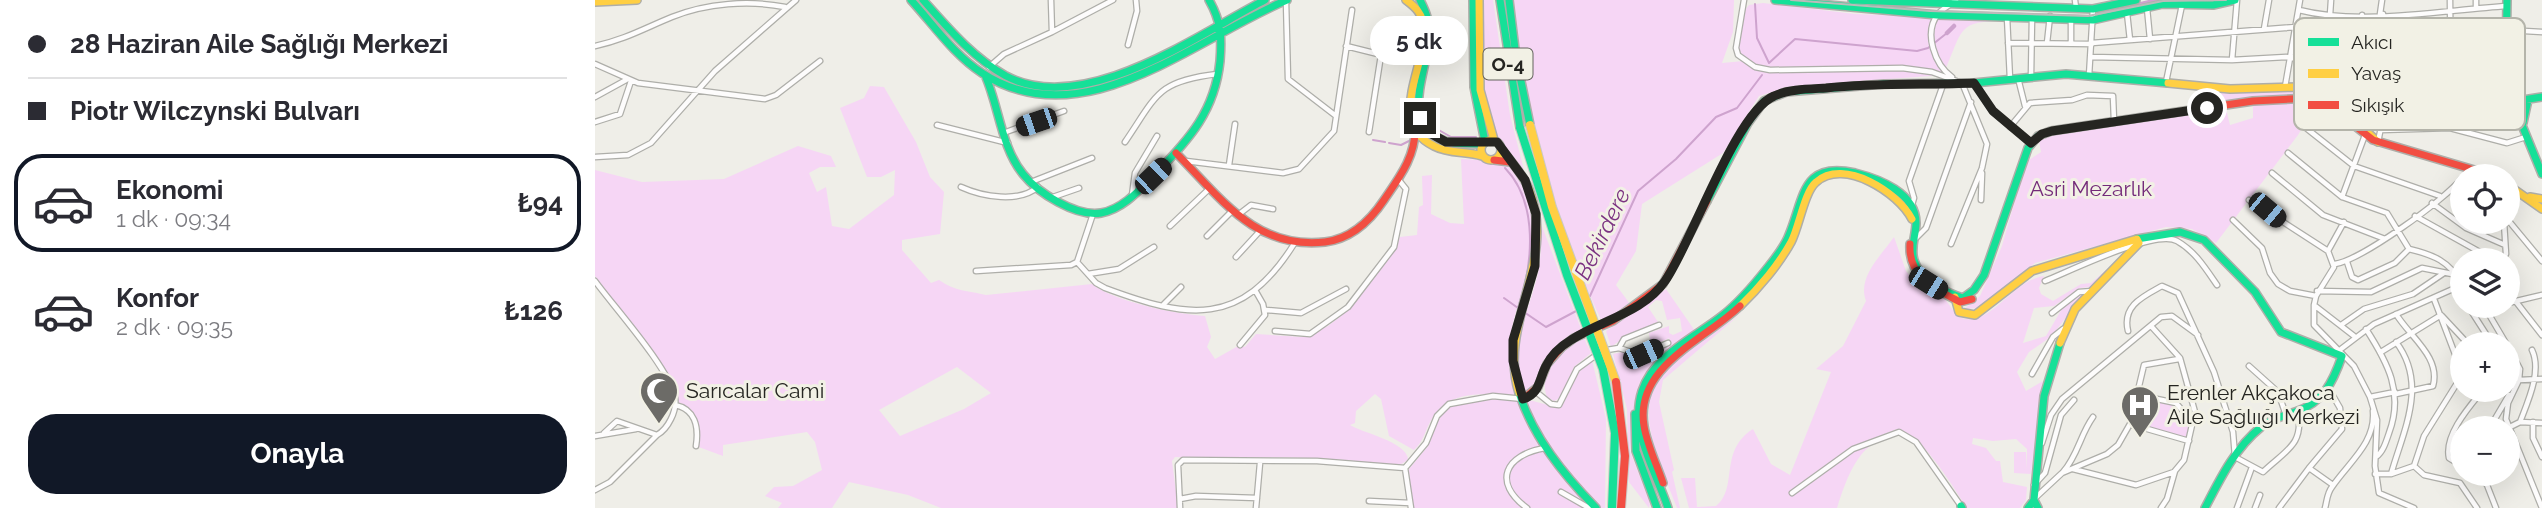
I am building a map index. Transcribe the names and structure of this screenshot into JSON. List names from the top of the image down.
{
  "streets": {
    "main road": ["O-4"]
  },
  "water": ["Bekirdere"],
  "parks": ["Asri Mezarlık"],
  "places": {
    "mosque": ["Sarıcalar Cami"],
    "hospital": ["Erenler Akçakoca Aile Sağlıığı Merkezi"]
  },
  "legend": ["Akıcı", "Yavaş", "Sıkışık"],
  "page": {
    "banner": ["28 Haziran Aile Sağlığı Merkezi", "Piotr Wilczynski Bulvarı"],
    "bubble": "5 dk",
    "list": [
      {
        "name": "Ekonomi",
        "note": "1 dk · 09:34",
        "value": "₺94"
      },
      {
        "name": "Konfor",
        "note": "2 dk · 09:35",
        "value": "₺126"
      }
    ],
    "map_buttons": ["+", "−"],
    "buttons": "Onayla"
  }
}
